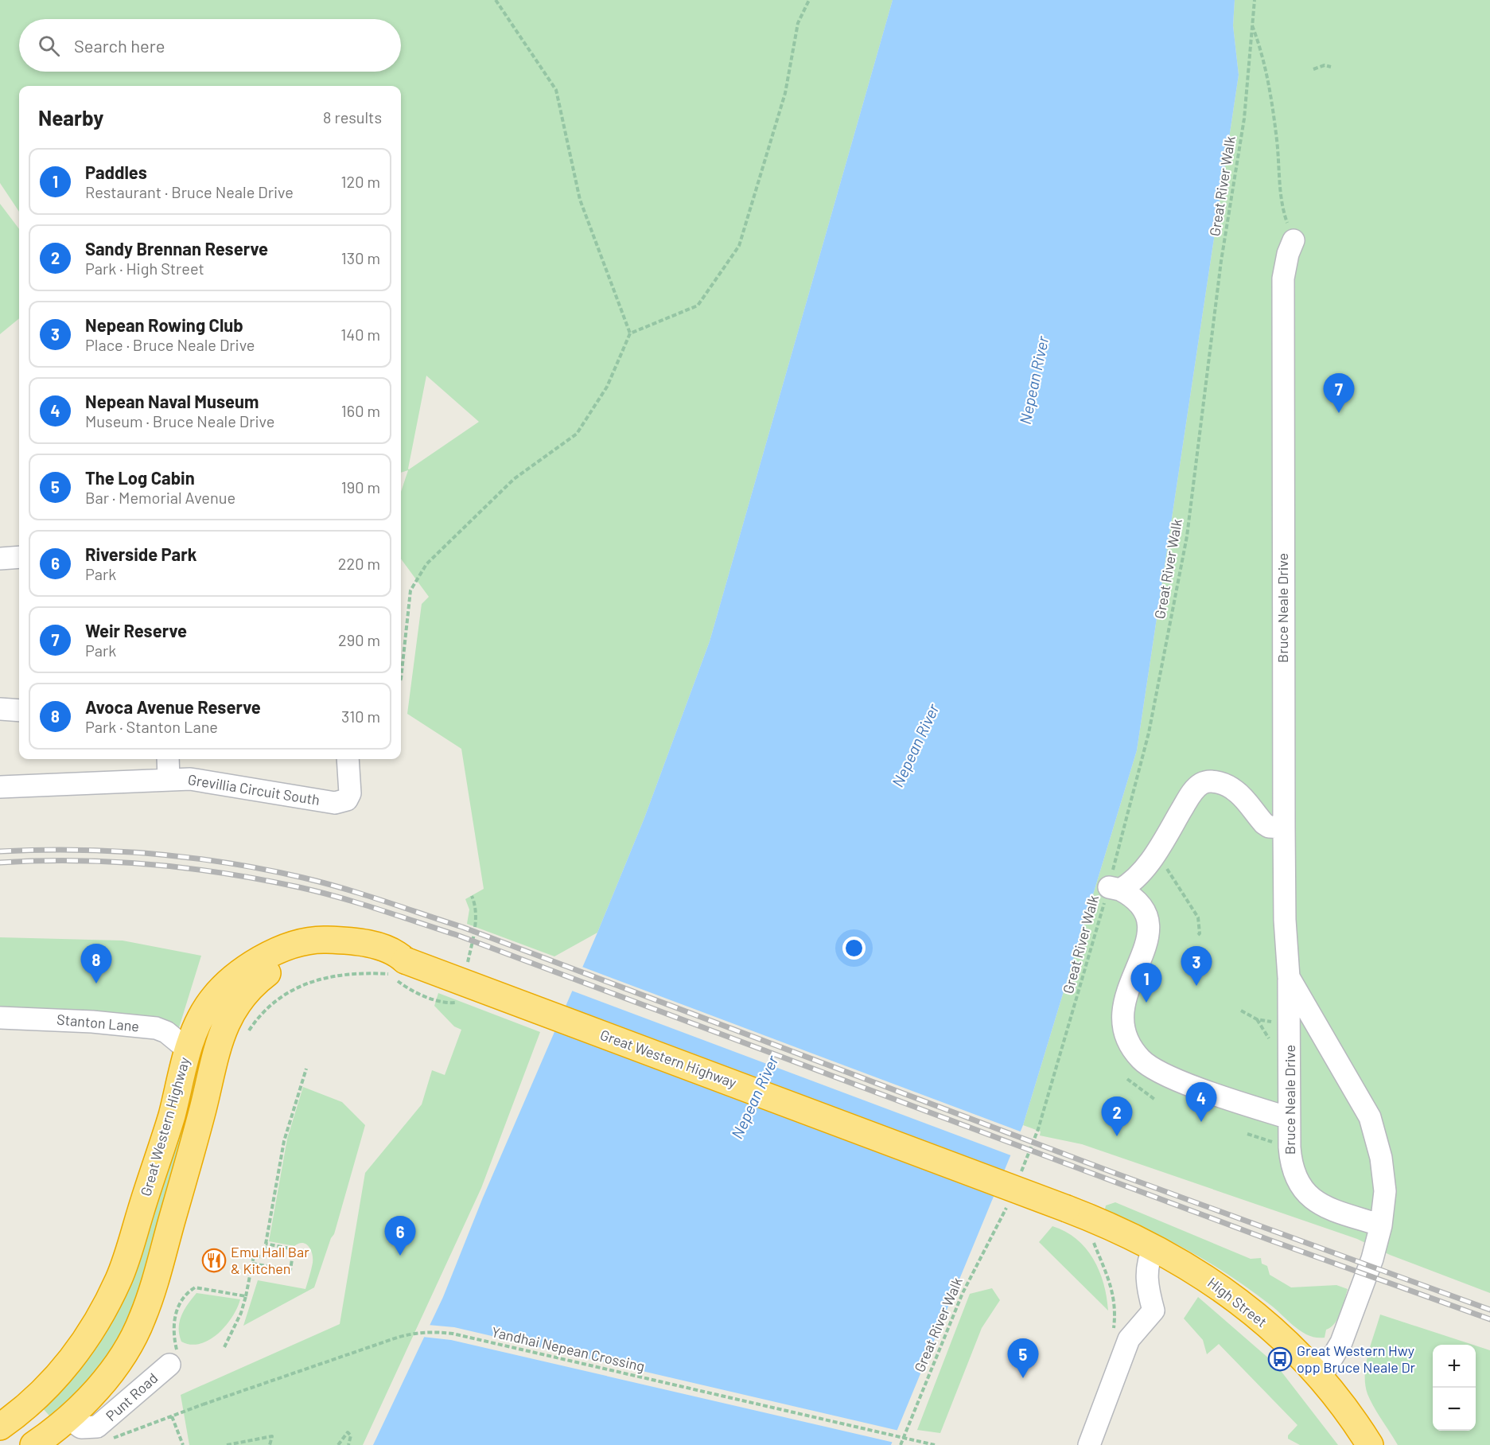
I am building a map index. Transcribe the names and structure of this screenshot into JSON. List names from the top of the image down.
{
  "streets": {
    "highway": ["Great Western Highway", "High Street"],
    "street": [
      "Bruce Neale Drive",
      "Grevillia Circuit South",
      "Stanton Lane",
      "Punt Road"
    ],
    "path": ["Great River Walk", "Yandhai Nepean Crossing"]
  },
  "crossings": [
    ["Bruce Neale Drive", "High Street"],
    ["Stanton Lane", "Great Western Highway"],
    ["Great Western Highway", "High Street"],
    ["Great Western Highway", "Punt Road"]
  ],
  "water": ["Nepean River"],
  "places": {
    "restaurant": ["Emu Hall Bar & Kitchen"],
    "bus stop": ["Great Western Hwy opp Bruce Neale Dr"]
  },
  "page": {
    "search": "Search here",
    "heading": ["Nearby", "8 results"],
    "list": [
      {
        "mark": "1",
        "name": "Paddles",
        "note": "Restaurant · Bruce Neale Drive",
        "value": "120 m"
      },
      {
        "mark": "2",
        "name": "Sandy Brennan Reserve",
        "note": "Park · High Street",
        "value": "130 m"
      },
      {
        "mark": "3",
        "name": "Nepean Rowing Club",
        "note": "Place · Bruce Neale Drive",
        "value": "140 m"
      },
      {
        "mark": "4",
        "name": "Nepean Naval Museum",
        "note": "Museum · Bruce Neale Drive",
        "value": "160 m"
      },
      {
        "mark": "5",
        "name": "The Log Cabin",
        "note": "Bar · Memorial Avenue",
        "value": "190 m"
      },
      {
        "mark": "6",
        "name": "Riverside Park",
        "note": "Park",
        "value": "220 m"
      },
      {
        "mark": "7",
        "name": "Weir Reserve",
        "note": "Park",
        "value": "290 m"
      },
      {
        "mark": "8",
        "name": "Avoca Avenue Reserve",
        "note": "Park · Stanton Lane",
        "value": "310 m"
      }
    ],
    "pins": [
      "7",
      "8",
      "3",
      "1",
      "4",
      "2",
      "6",
      "5"
    ],
    "map_buttons": ["+", "−"]
  }
}
